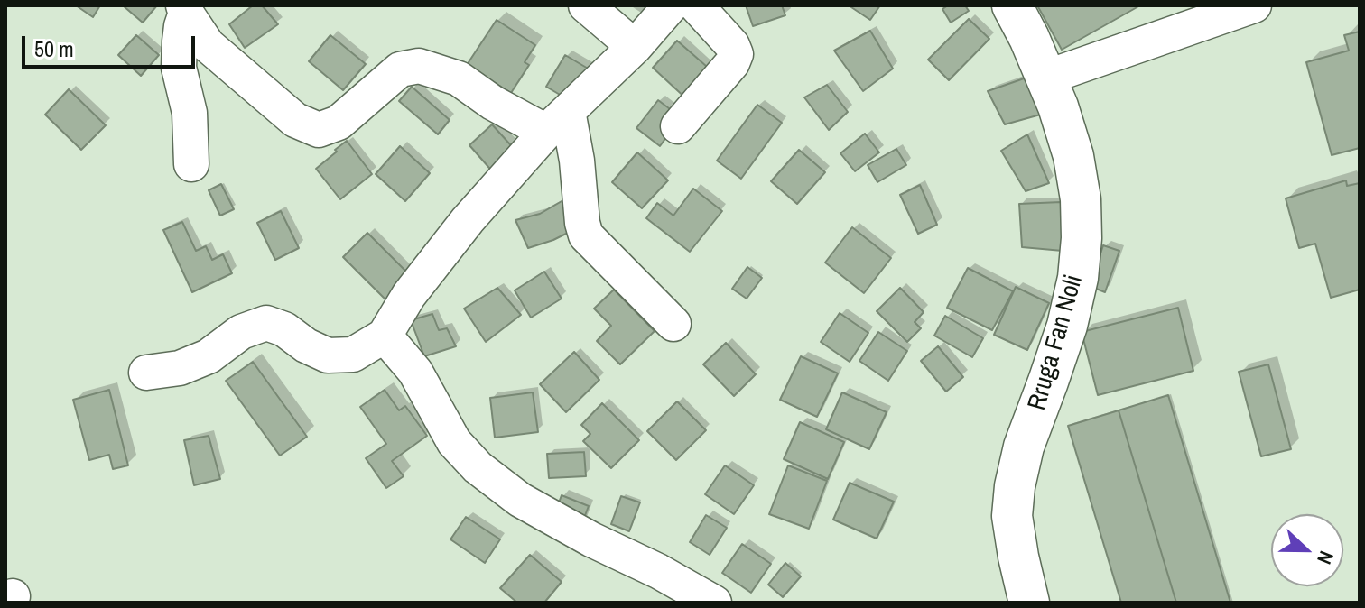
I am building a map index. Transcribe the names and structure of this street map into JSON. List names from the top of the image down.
{
  "streets": {
    "main road": ["Rruga Fan Noli"]
  },
  "scale_bar": "50 m",
  "north": "right"
}
